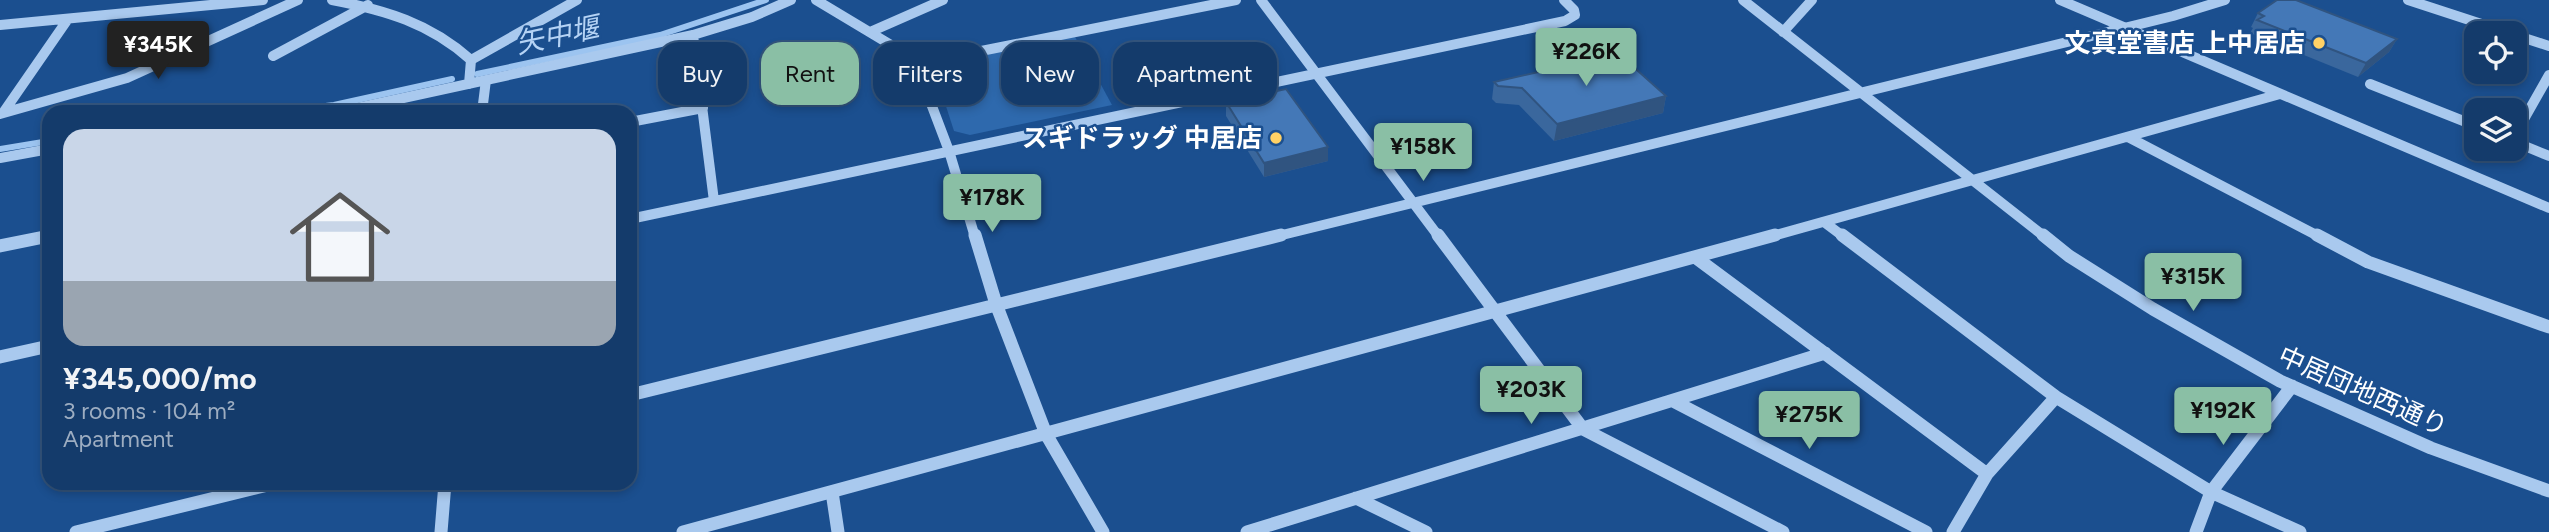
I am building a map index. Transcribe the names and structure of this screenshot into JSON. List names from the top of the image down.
{
  "streets": {
    "street": ["中居団地西通り"]
  },
  "water": ["矢中堰"],
  "places": ["文真堂書店 上中居店", "スギドラッグ 中居店"],
  "page": {
    "price": [
      "¥345K",
      "¥226K",
      "¥158K",
      "¥178K",
      "¥315K",
      "¥203K",
      "¥192K",
      "¥275K"
    ],
    "chip": [
      "Buy",
      "Rent",
      "Filters",
      "New",
      "Apartment"
    ],
    "list": [
      {
        "name": "¥345,000/mo",
        "note": "3 rooms · 104 m² · Apartment"
      }
    ]
  }
}
